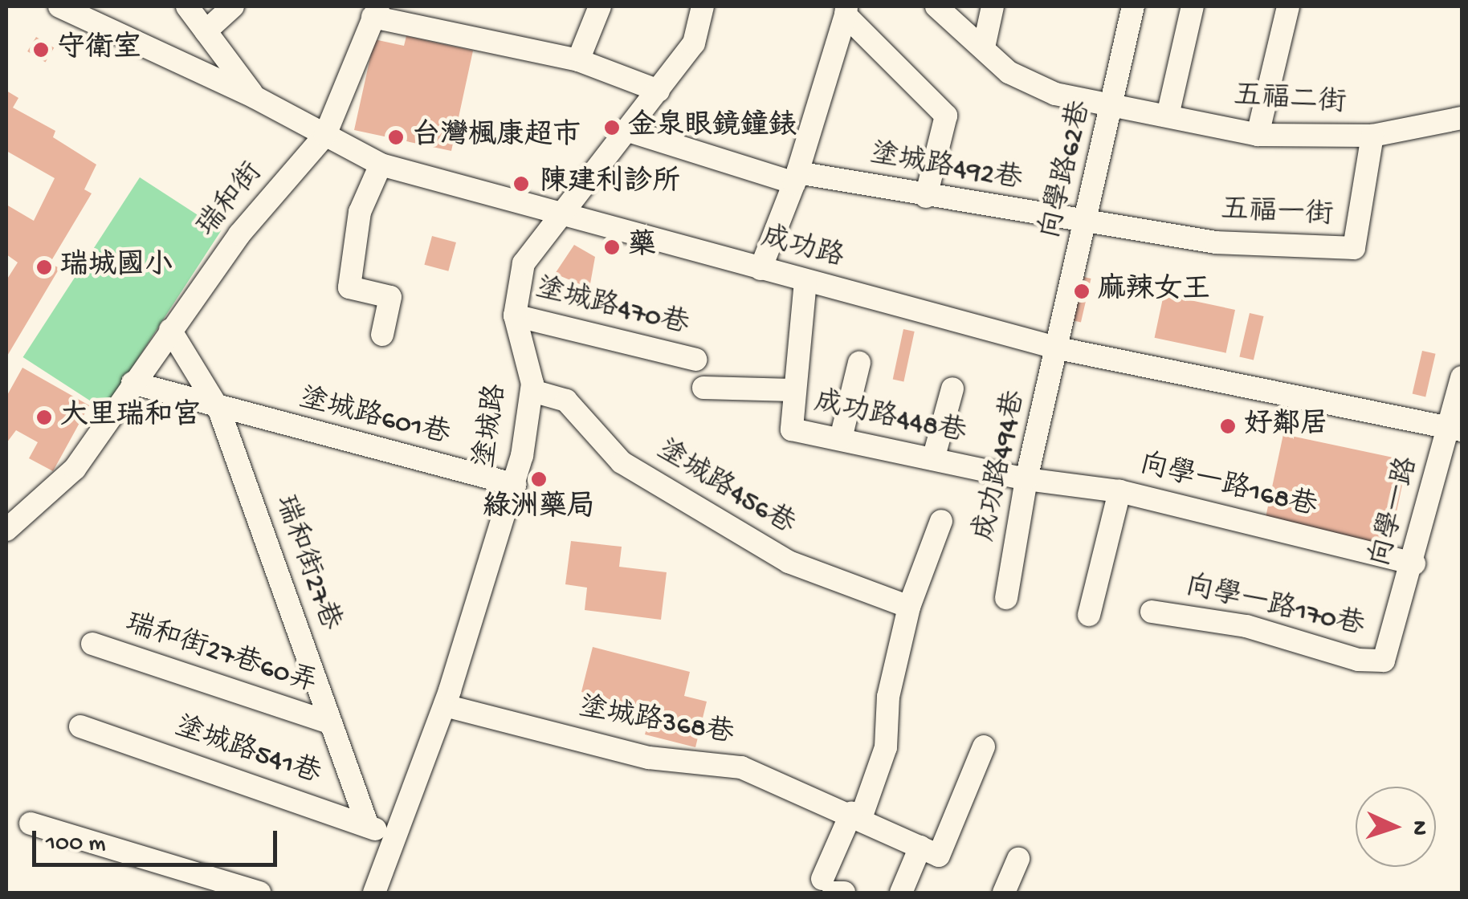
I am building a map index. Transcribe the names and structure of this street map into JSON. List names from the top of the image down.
{
  "streets": {
    "street": [
      "五福二街",
      "塗城路492巷",
      "向學路62巷",
      "瑞和街",
      "五福一街",
      "成功路",
      "塗城路470巷",
      "塗城路601巷",
      "成功路448巷",
      "塗城路",
      "成功路494巷",
      "向學一路168巷",
      "塗城路456巷",
      "向學一路",
      "瑞和街27巷",
      "向學一路170巷",
      "瑞和街27巷60弄",
      "塗城路368巷",
      "塗城路541巷"
    ]
  },
  "crossings": [
    ["五福二街", "向學路62巷"],
    ["五福二街", "五福一街"],
    ["塗城路492巷", "向學路62巷"],
    ["塗城路492巷", "五福一街"],
    ["塗城路492巷", "塗城路"],
    ["向學路62巷", "五福一街"],
    ["向學路62巷", "成功路"],
    ["向學路62巷", "成功路494巷"],
    ["瑞和街", "成功路"],
    ["瑞和街", "塗城路601巷"],
    ["瑞和街", "瑞和街27巷"],
    ["成功路", "成功路448巷"],
    ["成功路", "塗城路"],
    ["成功路", "成功路494巷"],
    ["成功路", "向學一路"],
    ["塗城路470巷", "塗城路"],
    ["塗城路601巷", "塗城路"],
    ["塗城路601巷", "瑞和街27巷"],
    ["成功路448巷", "成功路494巷"],
    ["成功路448巷", "向學一路168巷"],
    ["塗城路", "塗城路456巷"],
    ["塗城路", "塗城路368巷"],
    ["塗城路", "塗城路541巷"],
    ["成功路494巷", "向學一路168巷"],
    ["向學一路168巷", "向學一路"],
    ["向學一路", "向學一路170巷"],
    ["瑞和街27巷", "瑞和街27巷60弄"],
    ["瑞和街27巷", "塗城路541巷"]
  ],
  "places": [
    "守衛室",
    "金泉眼鏡鐘錶",
    "台灣楓康超市",
    "陳建利診所",
    "藥",
    "瑞城國小",
    "麻辣女王",
    "大里瑞和宮",
    "好鄰居",
    "綠洲藥局"
  ],
  "scale_bar": "100 m",
  "north": "right"
}
